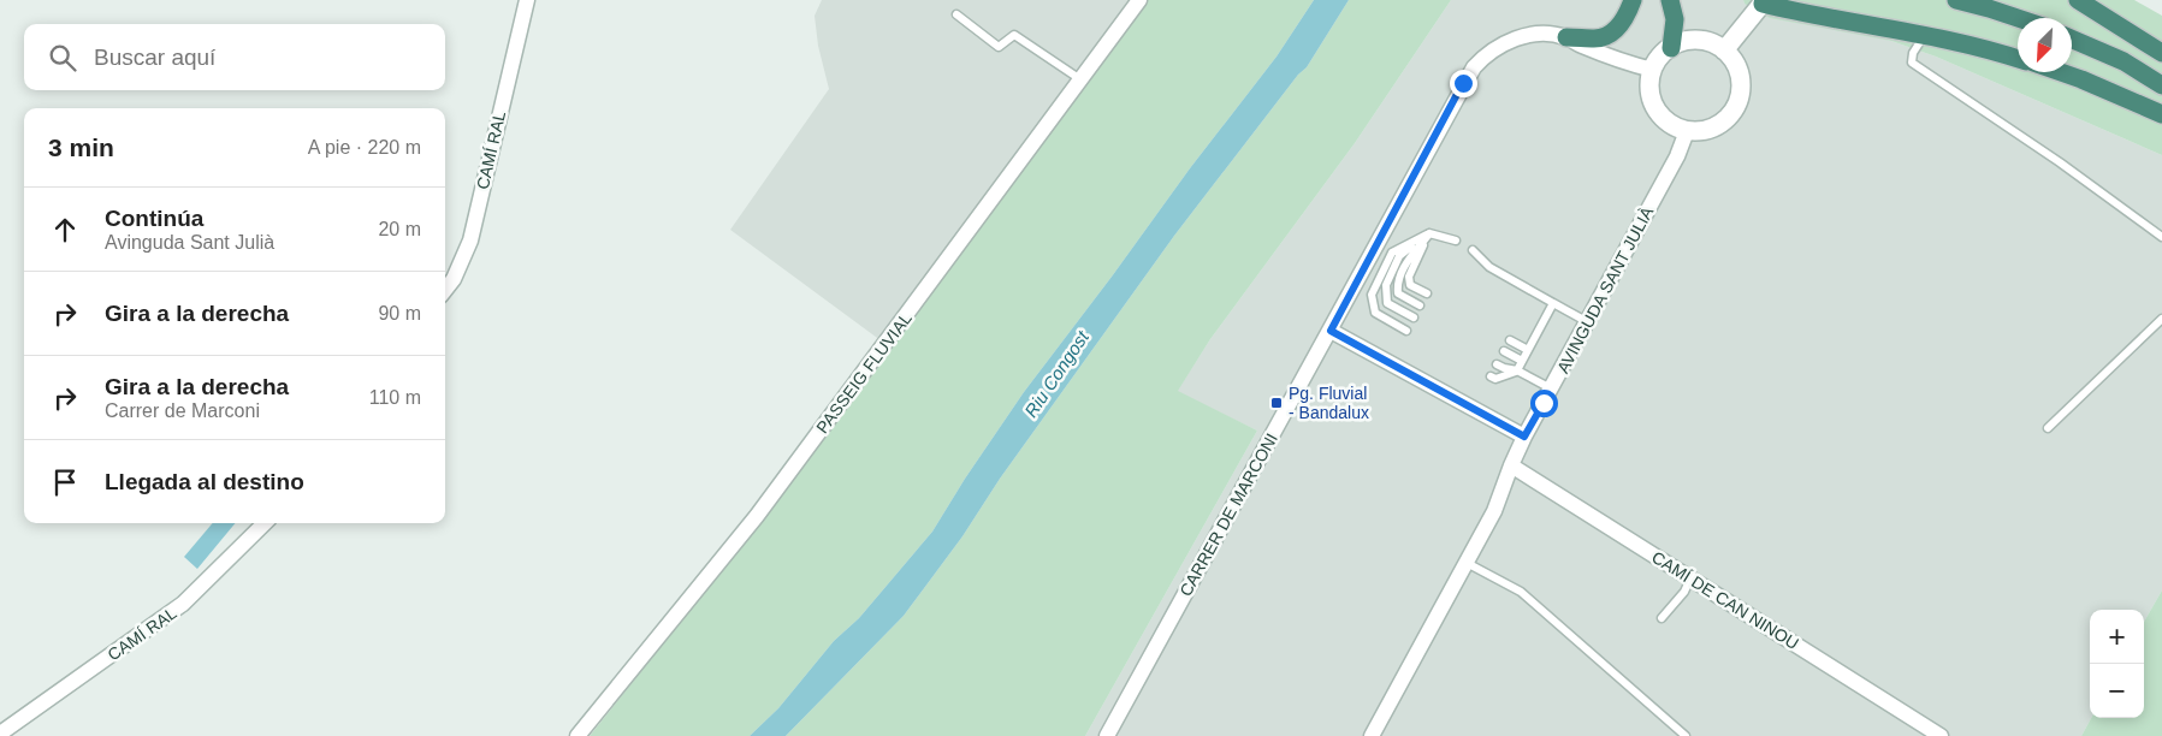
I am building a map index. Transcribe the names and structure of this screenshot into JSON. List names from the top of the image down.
{
  "streets": {
    "street": [
      "CAMÍ RAL",
      "AVINGUDA SANT JULIÀ",
      "PASSEIG FLUVIAL",
      "CARRER DE MARCONI",
      "CAMÍ DE CAN NINOU"
    ]
  },
  "crossings": [
    ["AVINGUDA SANT JULIÀ", "CAMÍ DE CAN NINOU"]
  ],
  "water": ["Riu Congost"],
  "places": {
    "transit": ["Pg. Fluvial - Bandalux"]
  },
  "north": "bottom left",
  "page": {
    "search": "Buscar aquí",
    "heading": ["3 min", "A pie · 220 m"],
    "list": [
      ["Continúa", "Avinguda Sant Julià", "20 m"],
      ["Gira a la derecha", "90 m"],
      ["Gira a la derecha", "Carrer de Marconi", "110 m"],
      "Llegada al destino"
    ],
    "map_buttons": ["+", "−"]
  }
}
